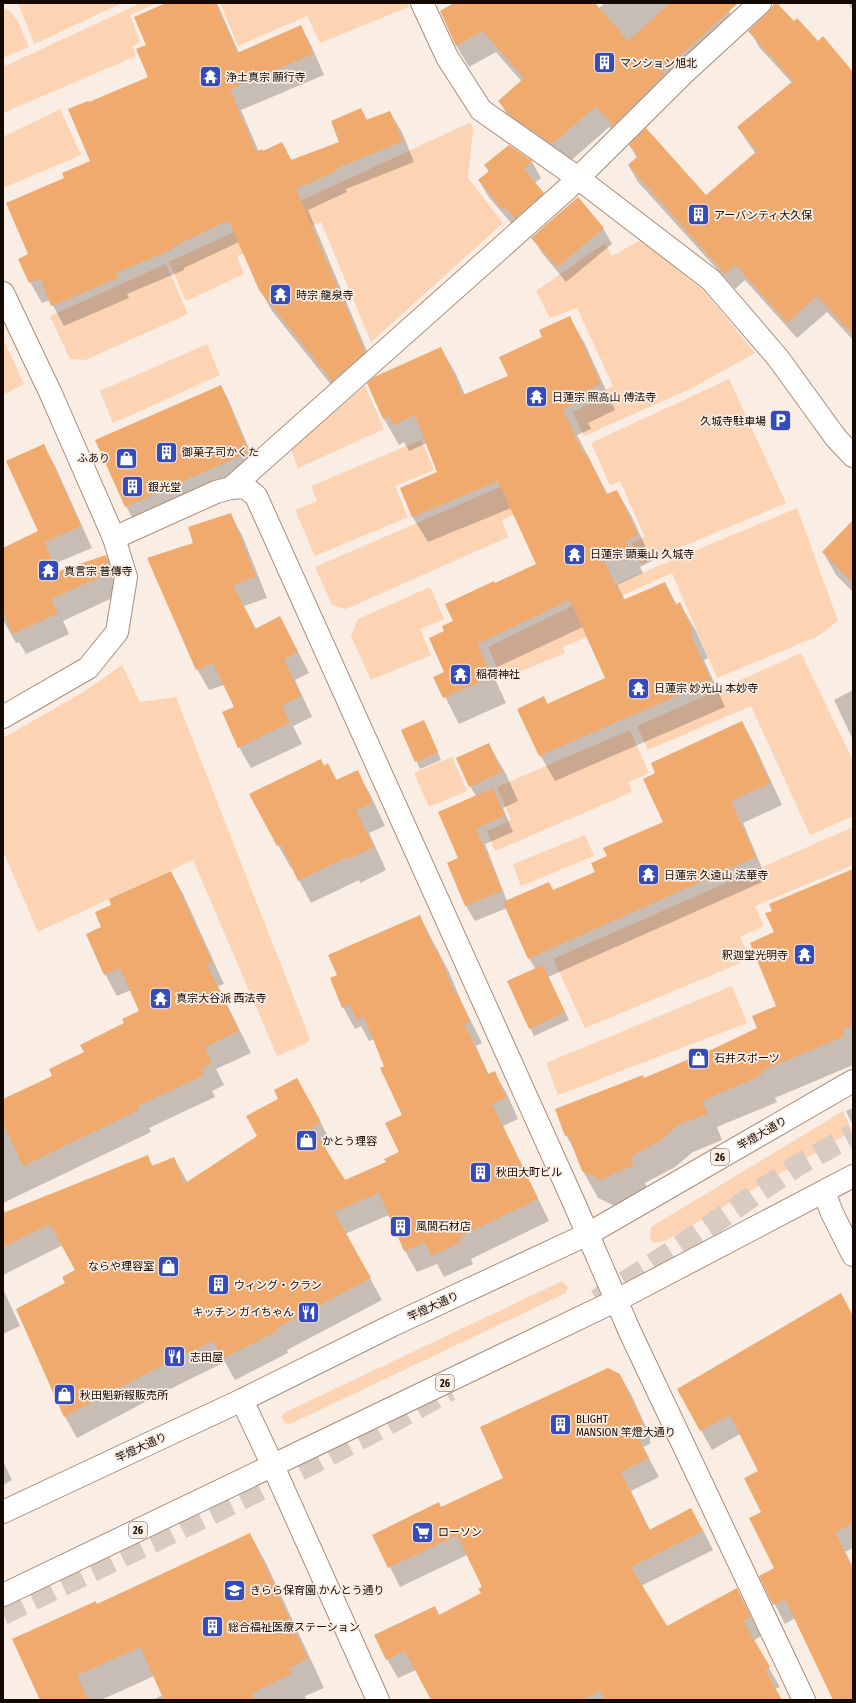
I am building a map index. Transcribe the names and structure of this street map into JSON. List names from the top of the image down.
{
  "streets": {
    "street": ["竿燈大通り", "26"]
  },
  "places": {
    "building": [
      "マンション旭北",
      "アーバンティ大久保",
      "御菓子司かくた",
      "銀光堂",
      "秋田大町ビル",
      "風間石材店",
      "ウィング・クラン",
      "BLIGHT MANSION 竿燈大通り",
      "総合福祉医療ステーション"
    ],
    "temple": [
      "浄土真宗 願行寺",
      "時宗 龍泉寺",
      "日蓮宗 照高山 傅法寺",
      "日蓮宗 顕乗山 久城寺",
      "真言宗 普傳寺",
      "稲荷神社",
      "日蓮宗 妙光山 本妙寺",
      "日蓮宗 久遠山 法華寺",
      "釈迦堂光明寺",
      "真宗大谷派 西法寺"
    ],
    "parking": ["久城寺駐車場"],
    "shop": [
      "ふあり",
      "石井スポーツ",
      "かとう理容",
      "ならや理容室",
      "秋田魁新報販売所"
    ],
    "restaurant": ["キッチン ガイちゃん", "志田屋"],
    "supermarket": ["ローソン"],
    "school or university": ["きらら保育園 かんとう通り"]
  }
}
